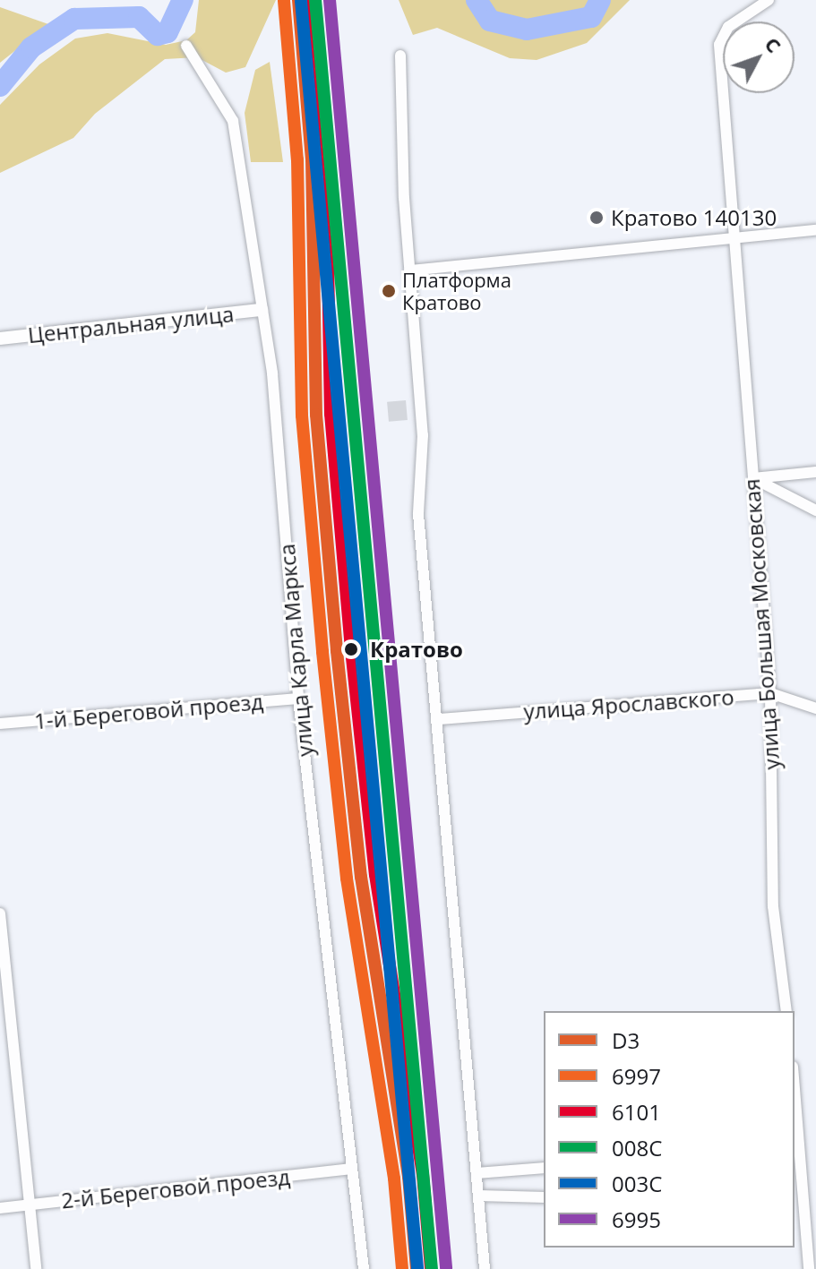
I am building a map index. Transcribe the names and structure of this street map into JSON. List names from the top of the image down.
{
  "streets": {
    "street": [
      "Центральная улица",
      "улица Большая Московская",
      "улица Карла Маркса",
      "улица Ярославского",
      "1-й Береговой проезд",
      "2-й Береговой проезд"
    ]
  },
  "crossings": [
    ["Центральная улица", "улица Карла Маркса"],
    ["улица Большая Московская", "улица Ярославского"],
    ["улица Карла Маркса", "1-й Береговой проезд"],
    ["улица Карла Маркса", "2-й Береговой проезд"]
  ],
  "places": ["Кратово 140130", "Платформа Кратово", "Кратово"],
  "lines": [
    "transit line D3",
    "transit line 6101",
    "transit line 008С",
    "transit line 6995",
    "transit line 6997",
    "transit line 003С"
  ],
  "legend": [
    "D3",
    "6997",
    "6101",
    "008С",
    "003С",
    "6995"
  ],
  "north": "top right"
}
